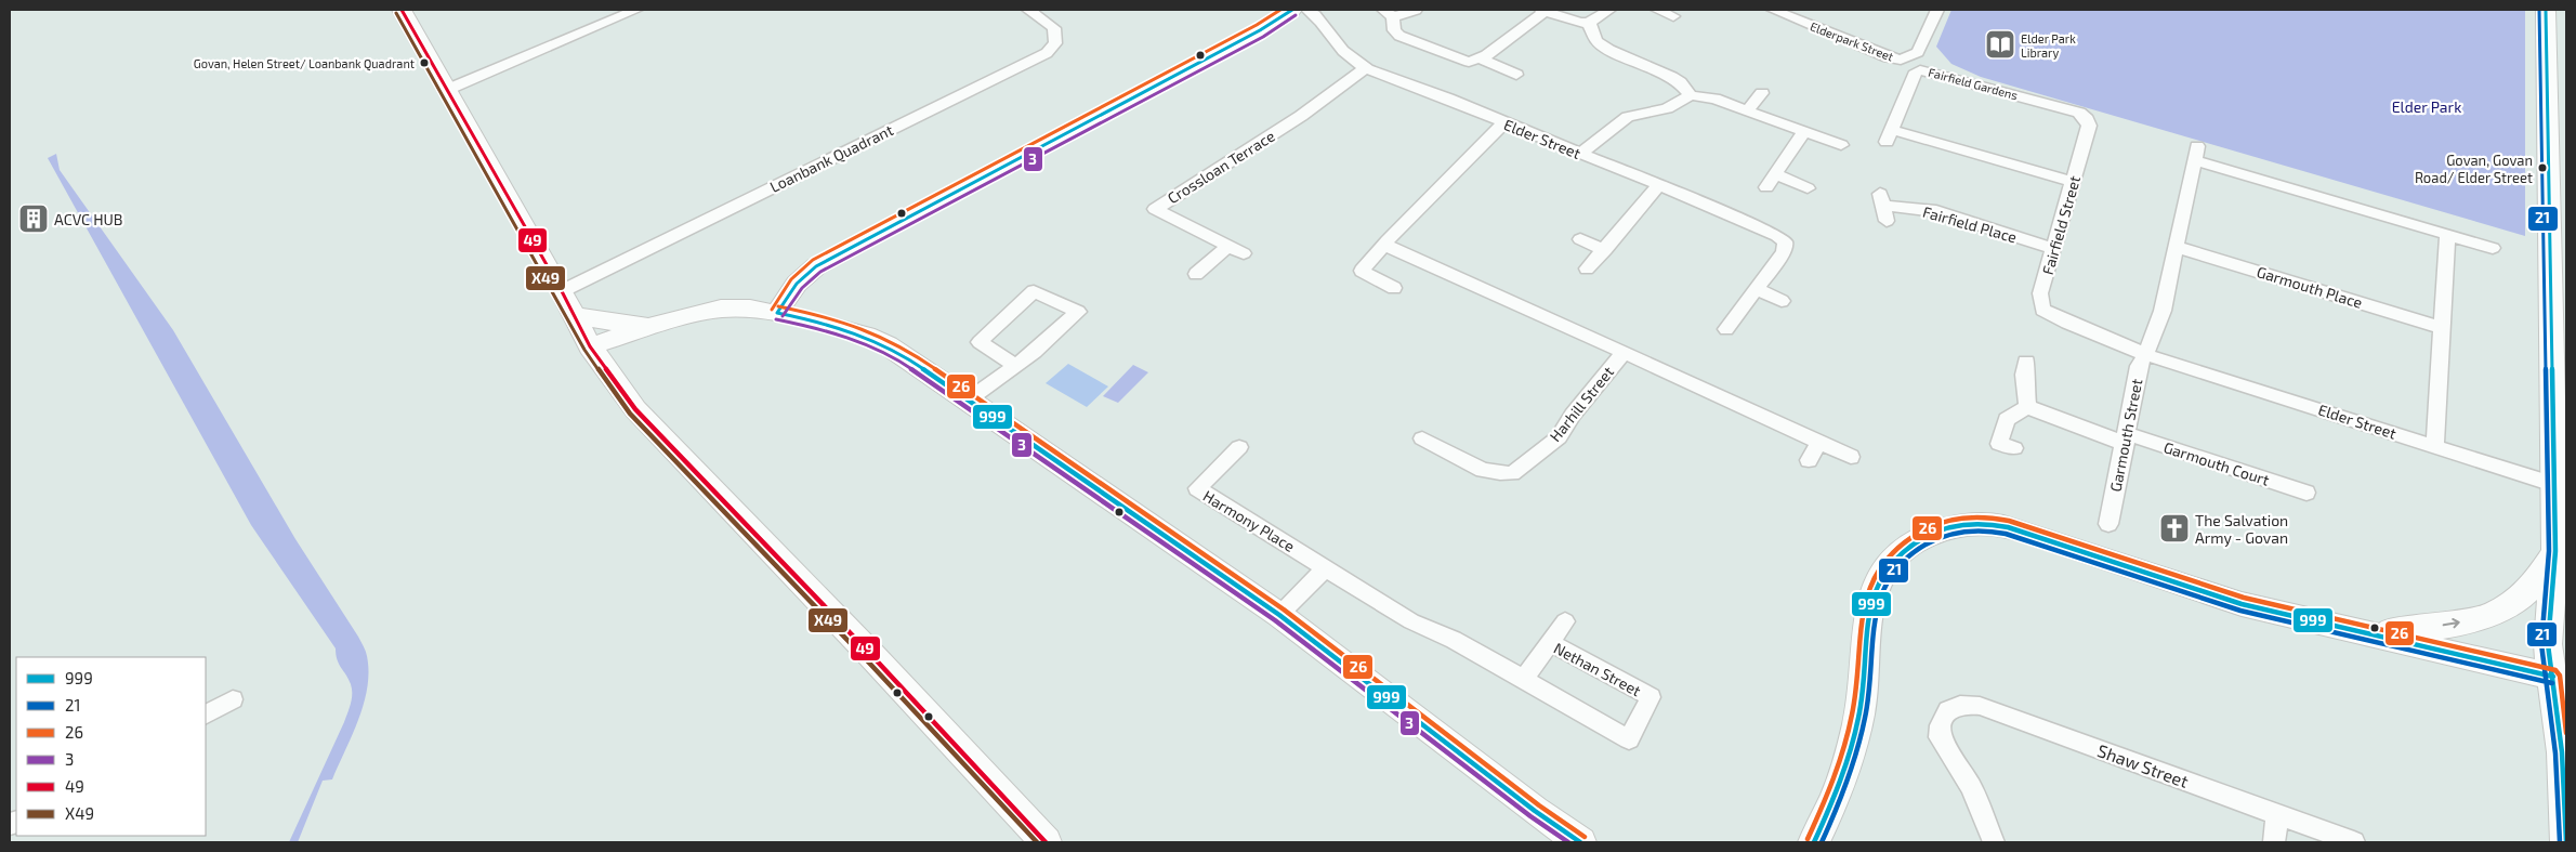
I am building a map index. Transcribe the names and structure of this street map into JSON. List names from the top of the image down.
{
  "streets": {
    "street": [
      "Elderpark Street",
      "Fairfield Gardens",
      "Elder Street",
      "Loanbank Quadrant",
      "Crossloan Terrace",
      "Fairfield Place",
      "Fairfield Street",
      "Garmouth Place",
      "Harhill Street",
      "Garmouth Street",
      "Garmouth Court",
      "Harmony Place",
      "Nethan Street",
      "Shaw Street"
    ]
  },
  "crossings": [
    ["Fairfield Gardens", "Fairfield Street"],
    ["Elder Street", "Crossloan Terrace"],
    ["Elder Street", "Fairfield Street"],
    ["Elder Street", "Garmouth Street"],
    ["Fairfield Place", "Fairfield Street"],
    ["Fairfield Street", "Garmouth Street"],
    ["Garmouth Place", "Garmouth Street"],
    ["Garmouth Street", "Garmouth Court"],
    ["Harmony Place", "Nethan Street"]
  ],
  "parks": ["Elder Park"],
  "places": {
    "library": ["Elder Park Library"],
    "other": ["Govan, Helen Street/ Loanbank Quadrant", "Govan, Govan Road/ Elder Street"],
    "building": ["ACVC HUB"],
    "church": ["The Salvation Army - Govan"]
  },
  "lines": [
    "transit line 999",
    "transit line 21",
    "transit line 26",
    "transit line 49",
    "transit line X49",
    "transit line 3"
  ],
  "legend": [
    "999",
    "21",
    "26",
    "3",
    "49",
    "X49"
  ]
}
